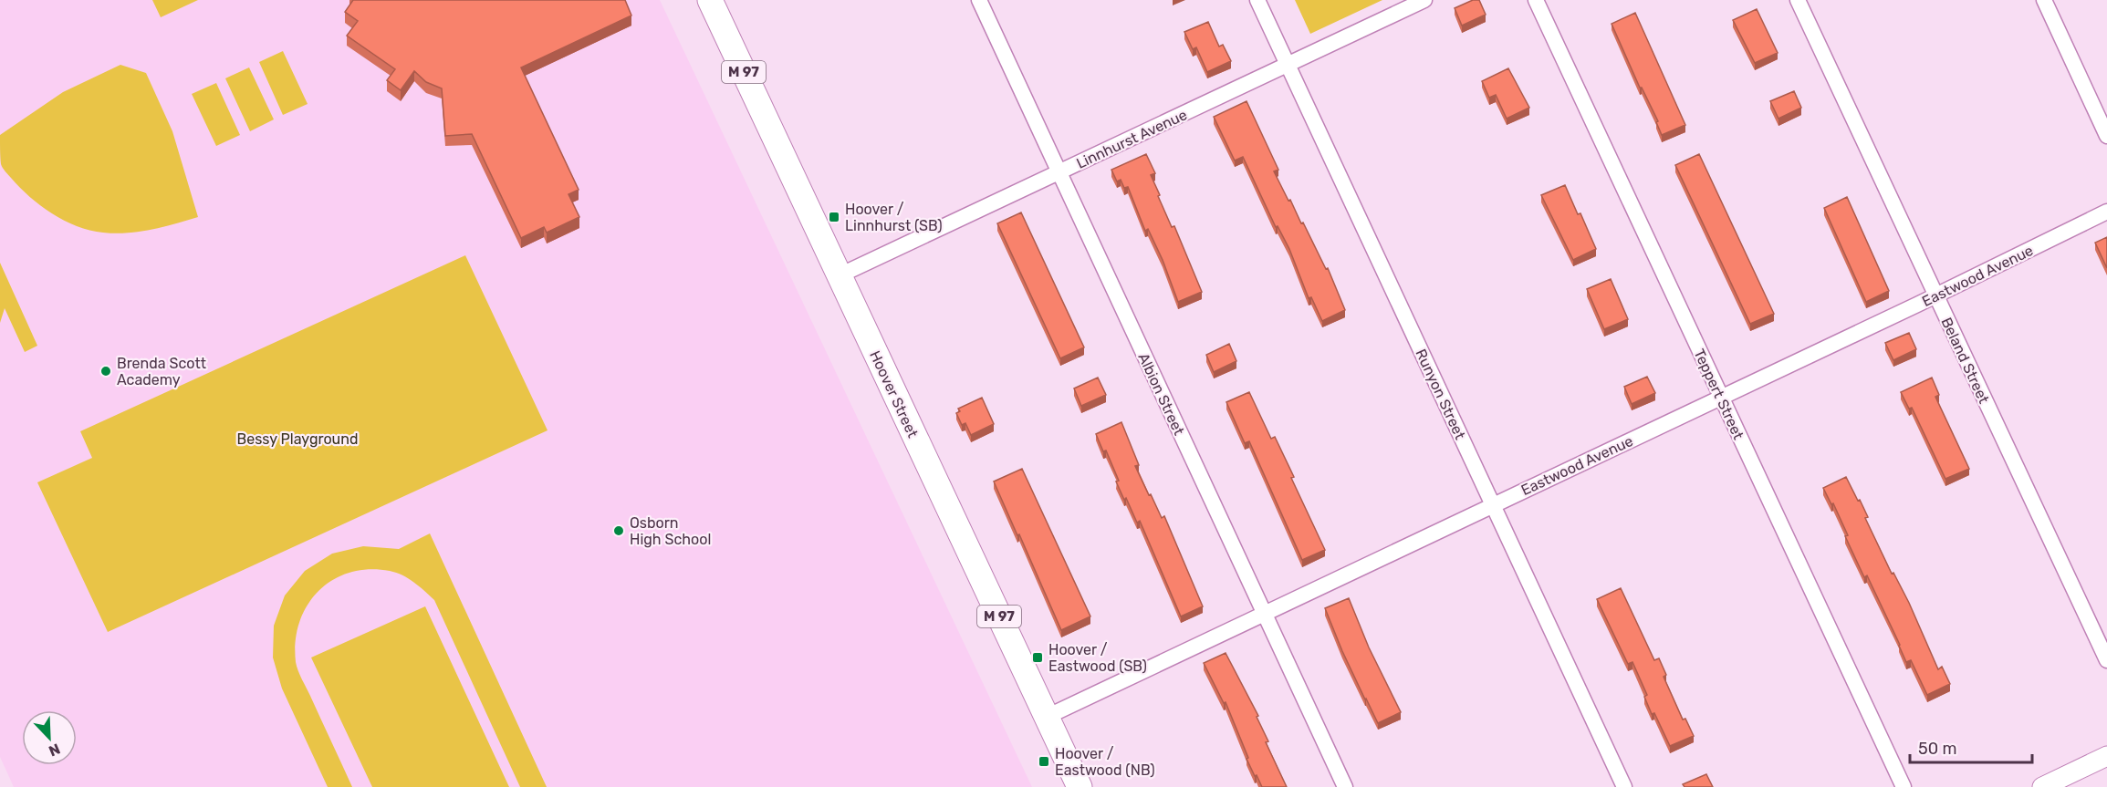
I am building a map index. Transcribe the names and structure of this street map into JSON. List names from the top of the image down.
{
  "streets": {
    "main road": ["M 97", "Hoover Street"],
    "street": [
      "Linnhurst Avenue",
      "Eastwood Avenue",
      "Beland Street",
      "Albion Street",
      "Runyon Street",
      "Teppert Street"
    ]
  },
  "crossings": [
    ["Linnhurst Avenue", "Hoover Street"],
    ["Linnhurst Avenue", "Albion Street"],
    ["Linnhurst Avenue", "Runyon Street"],
    ["Eastwood Avenue", "Beland Street"],
    ["Eastwood Avenue", "Hoover Street"],
    ["Eastwood Avenue", "Albion Street"],
    ["Eastwood Avenue", "Runyon Street"],
    ["Eastwood Avenue", "Teppert Street"]
  ],
  "parks": ["Bessy Playground"],
  "places": {
    "transit": ["Hoover / Linnhurst (SB)", "Hoover / Eastwood (SB)", "Hoover / Eastwood (NB)"],
    "other": ["Brenda Scott Academy", "Osborn High School"]
  },
  "scale_bar": "50 m",
  "north": "bottom right"
}
